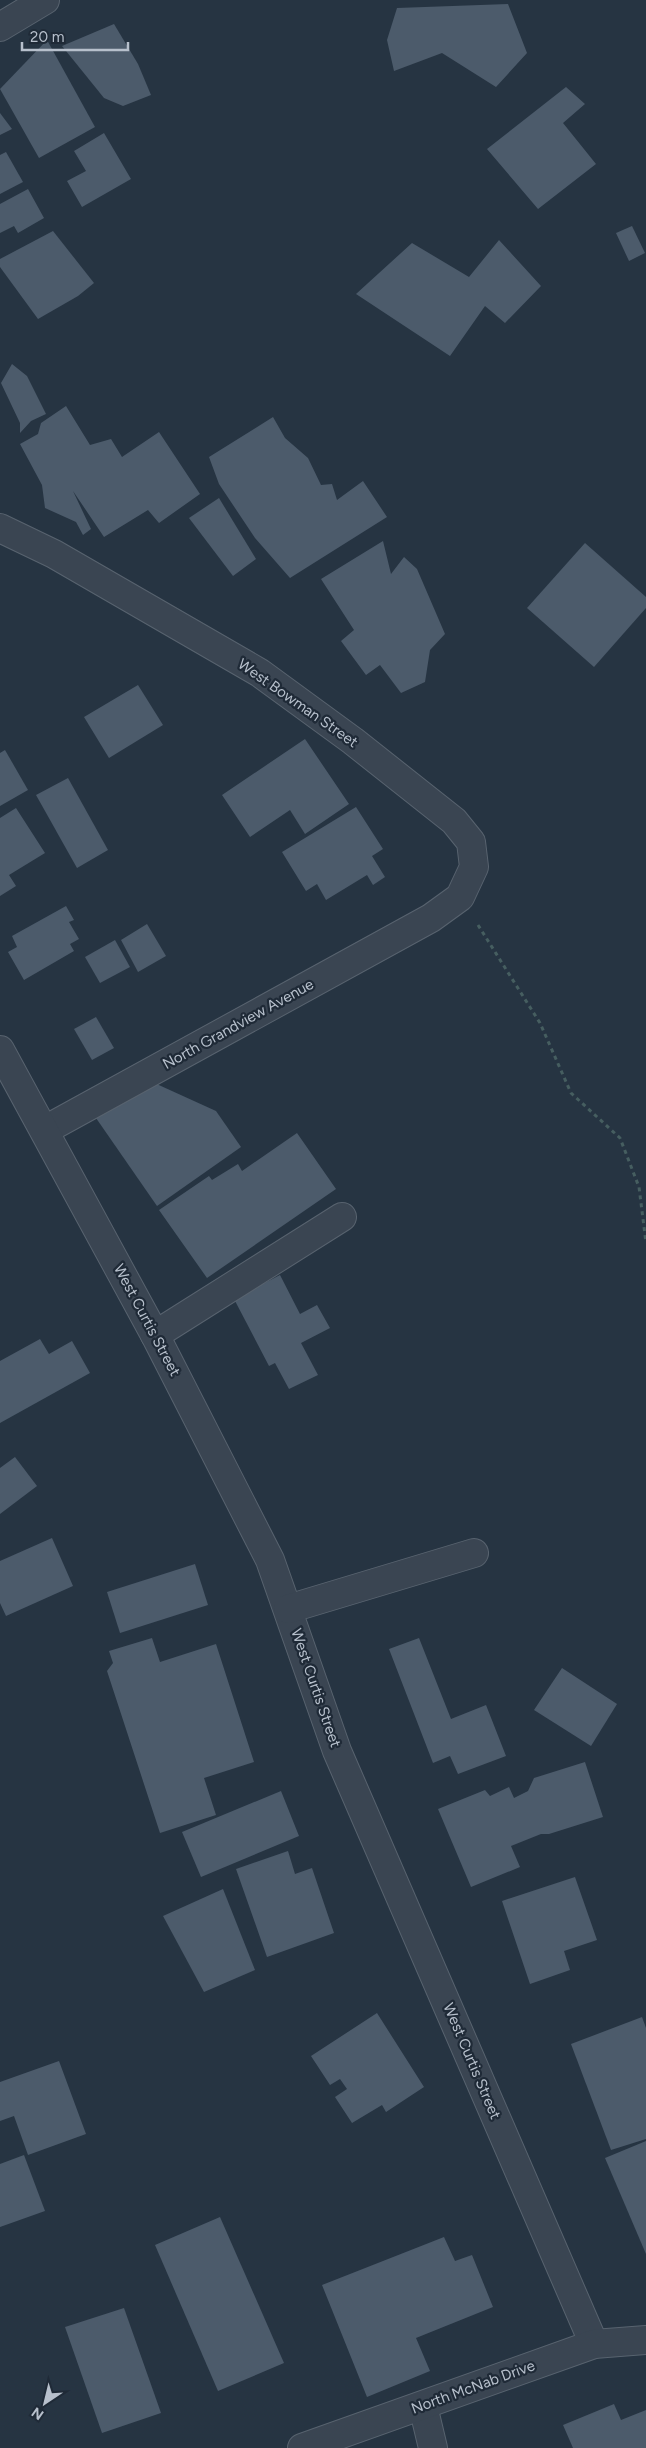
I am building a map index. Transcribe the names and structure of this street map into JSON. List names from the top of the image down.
{
  "streets": {
    "street": [
      "West Bowman Street",
      "North Grandview Avenue",
      "West Curtis Street",
      "North McNab Drive"
    ]
  },
  "crossings": [
    ["West Bowman Street", "North Grandview Avenue"],
    ["North Grandview Avenue", "West Curtis Street"],
    ["West Curtis Street", "North McNab Drive"]
  ],
  "scale_bar": "20 m",
  "north": "bottom left"
}
